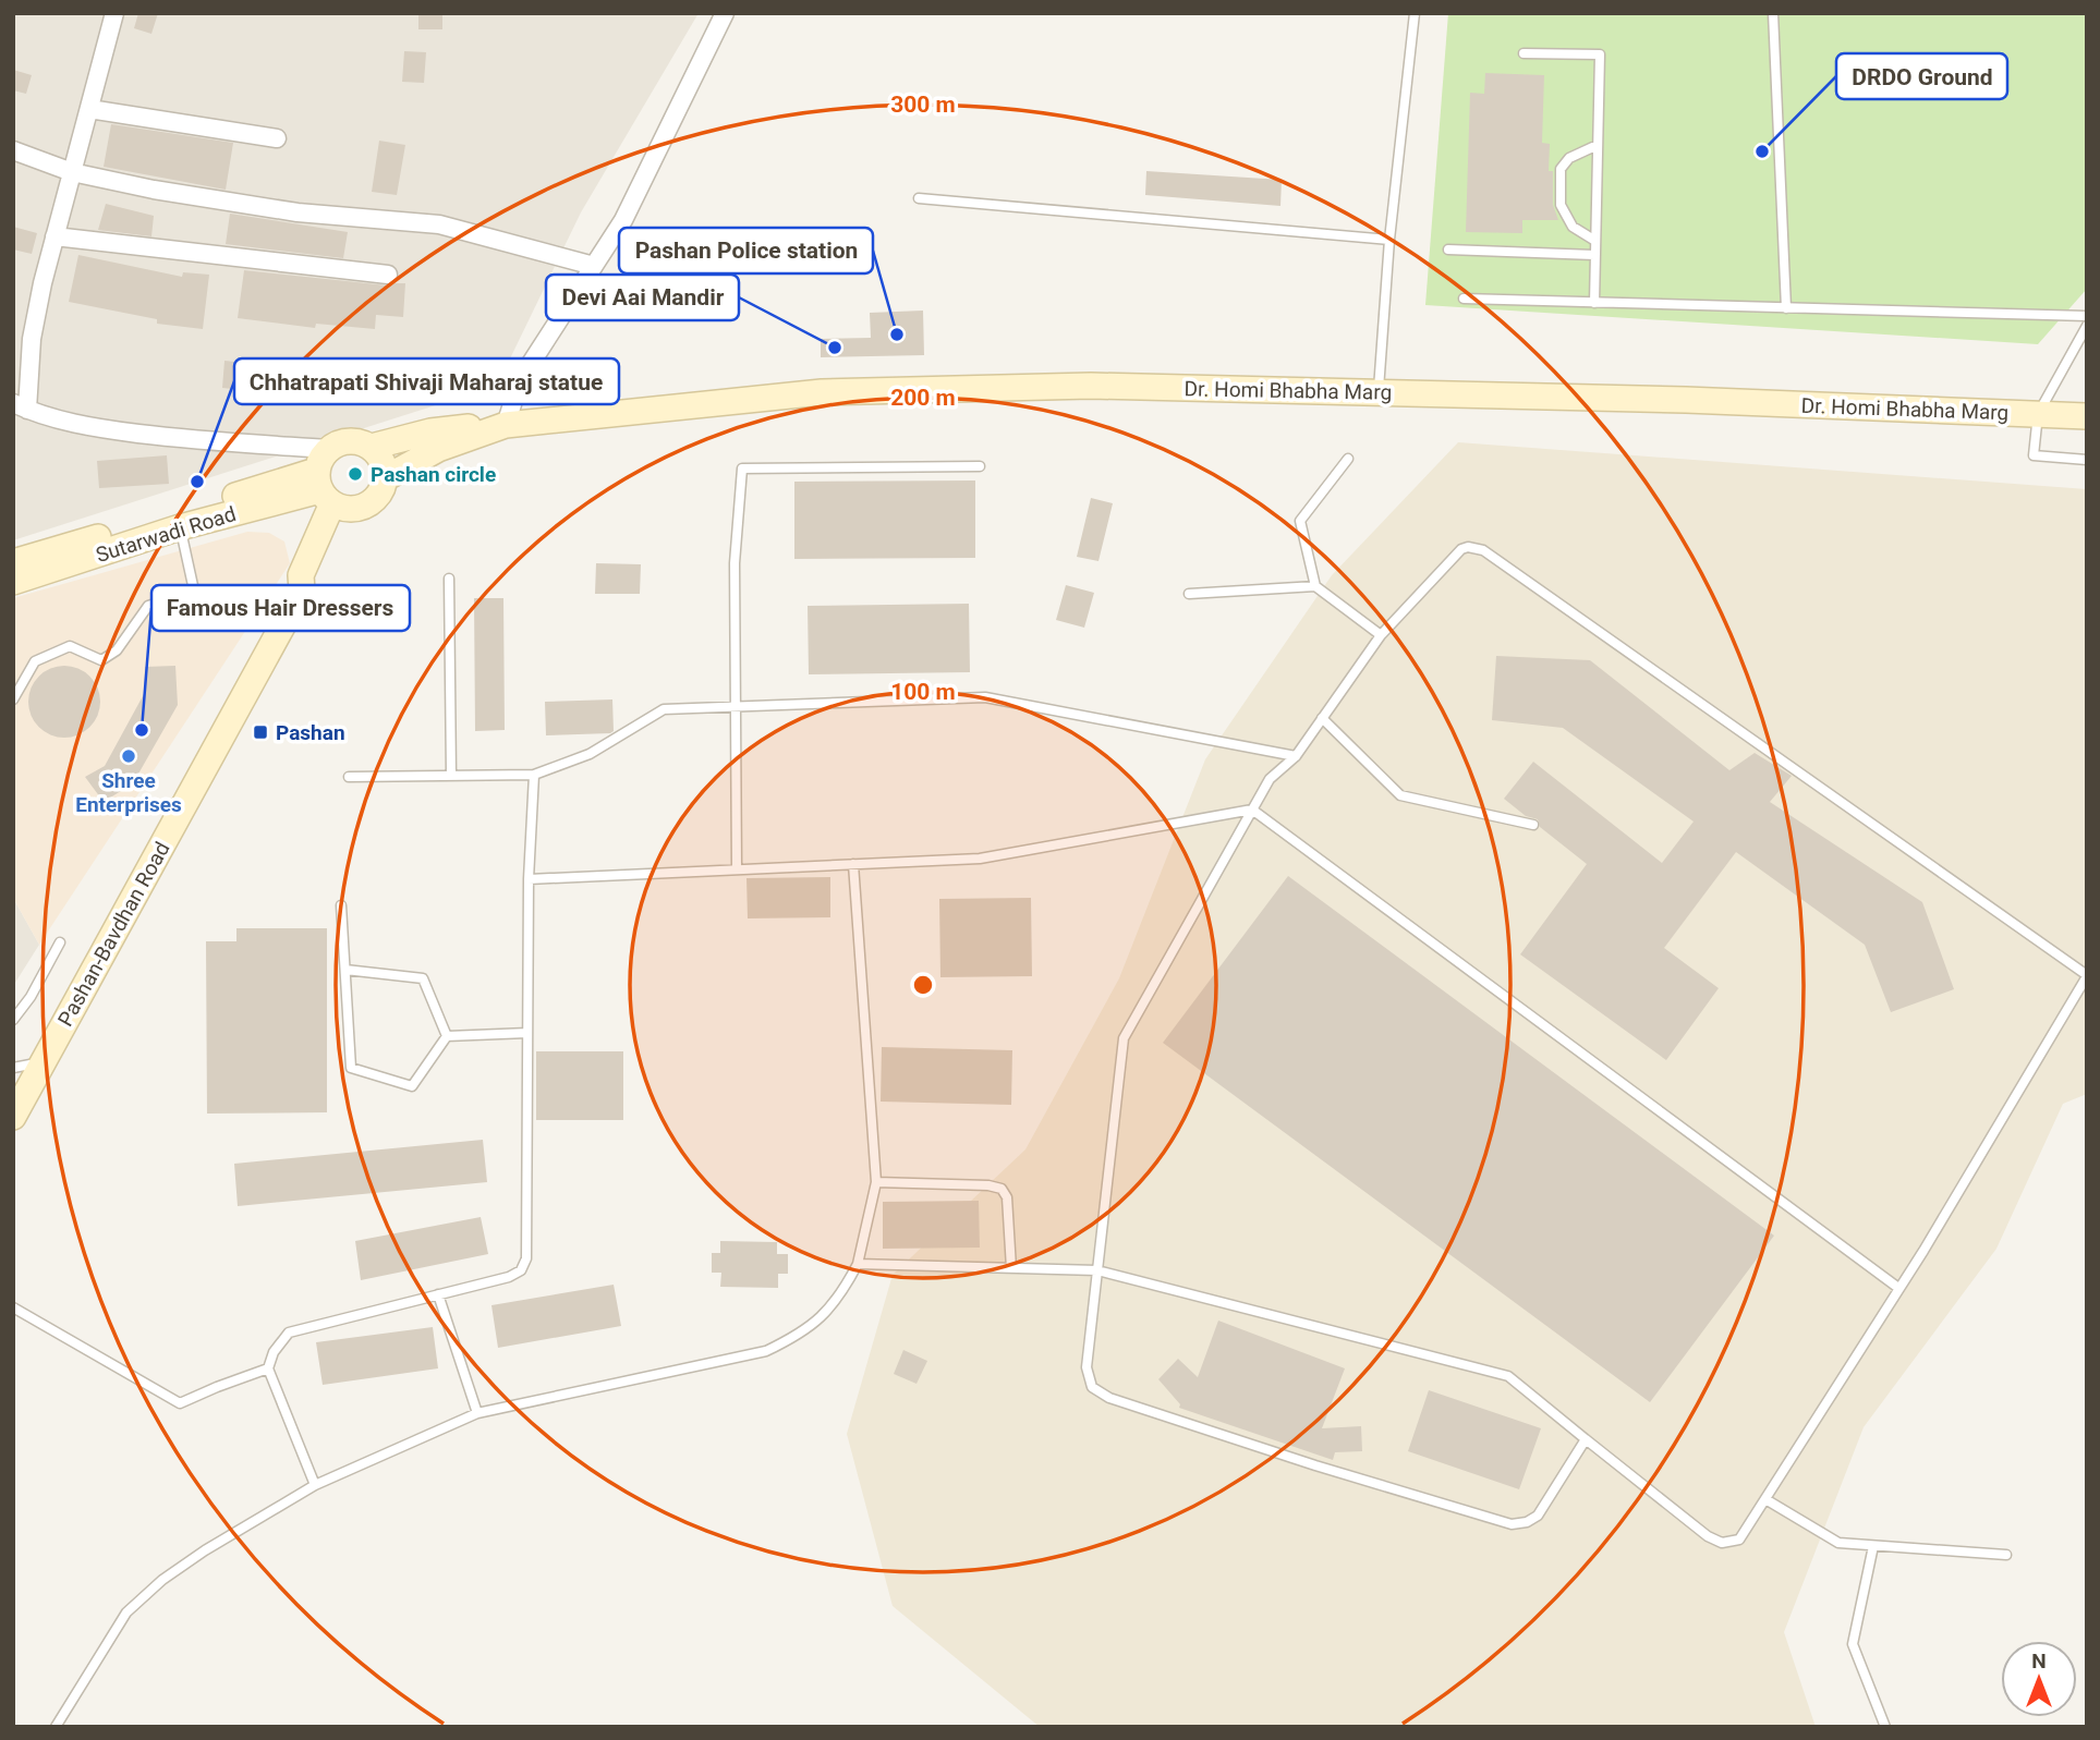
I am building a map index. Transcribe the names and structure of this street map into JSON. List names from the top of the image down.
{
  "streets": {
    "main road": ["Dr. Homi Bhabha Marg", "Sutarwadi Road", "Pashan-Bavdhan Road"]
  },
  "crossings": [
    ["Dr. Homi Bhabha Marg", "Sutarwadi Road"],
    ["Dr. Homi Bhabha Marg", "Pashan-Bavdhan Road"],
    ["Sutarwadi Road", "Pashan-Bavdhan Road"]
  ],
  "places": {
    "other": [
      "DRDO Ground",
      "Pashan Police station",
      "Devi Aai Mandir",
      "Pashan circle",
      "Chhatrapati Shivaji Maharaj statue",
      "Famous Hair Dressers",
      "Shree Enterprises"
    ],
    "transit": ["Pashan"]
  },
  "north": "top",
  "rings": ["300 m", "200 m", "100 m"]
}
